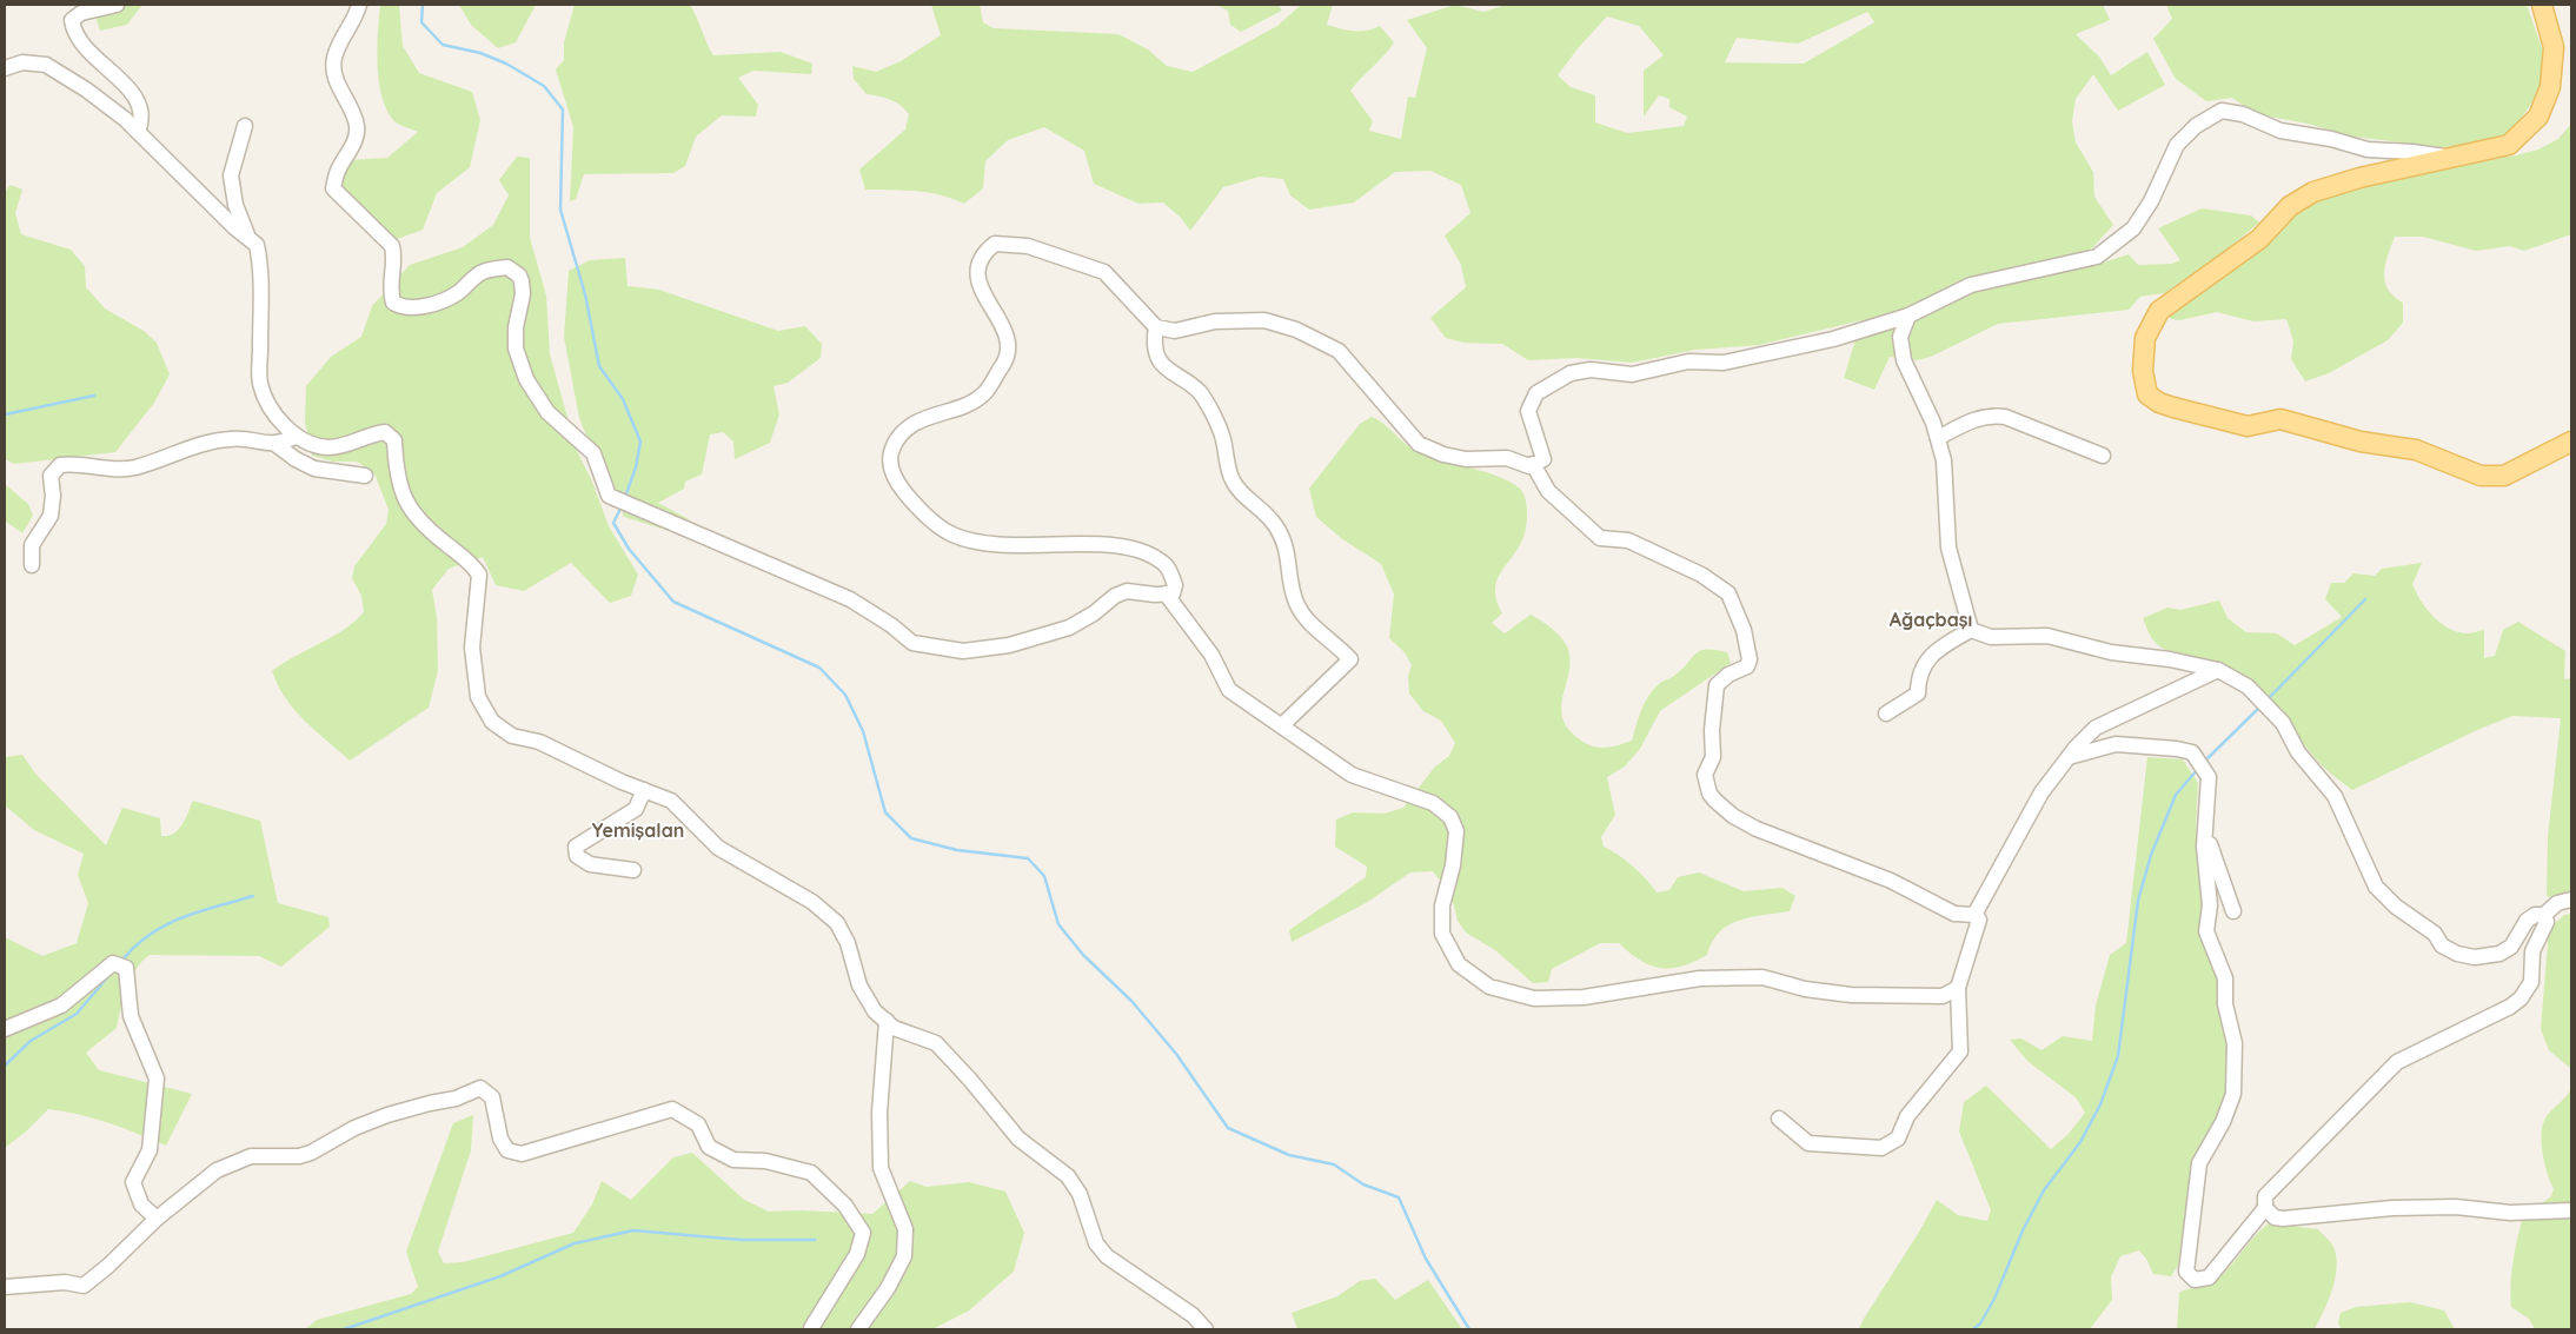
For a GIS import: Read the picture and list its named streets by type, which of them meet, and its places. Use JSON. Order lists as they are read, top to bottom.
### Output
{
  "districts": ["Ağaçbaşı", "Yemişalan"]
}
